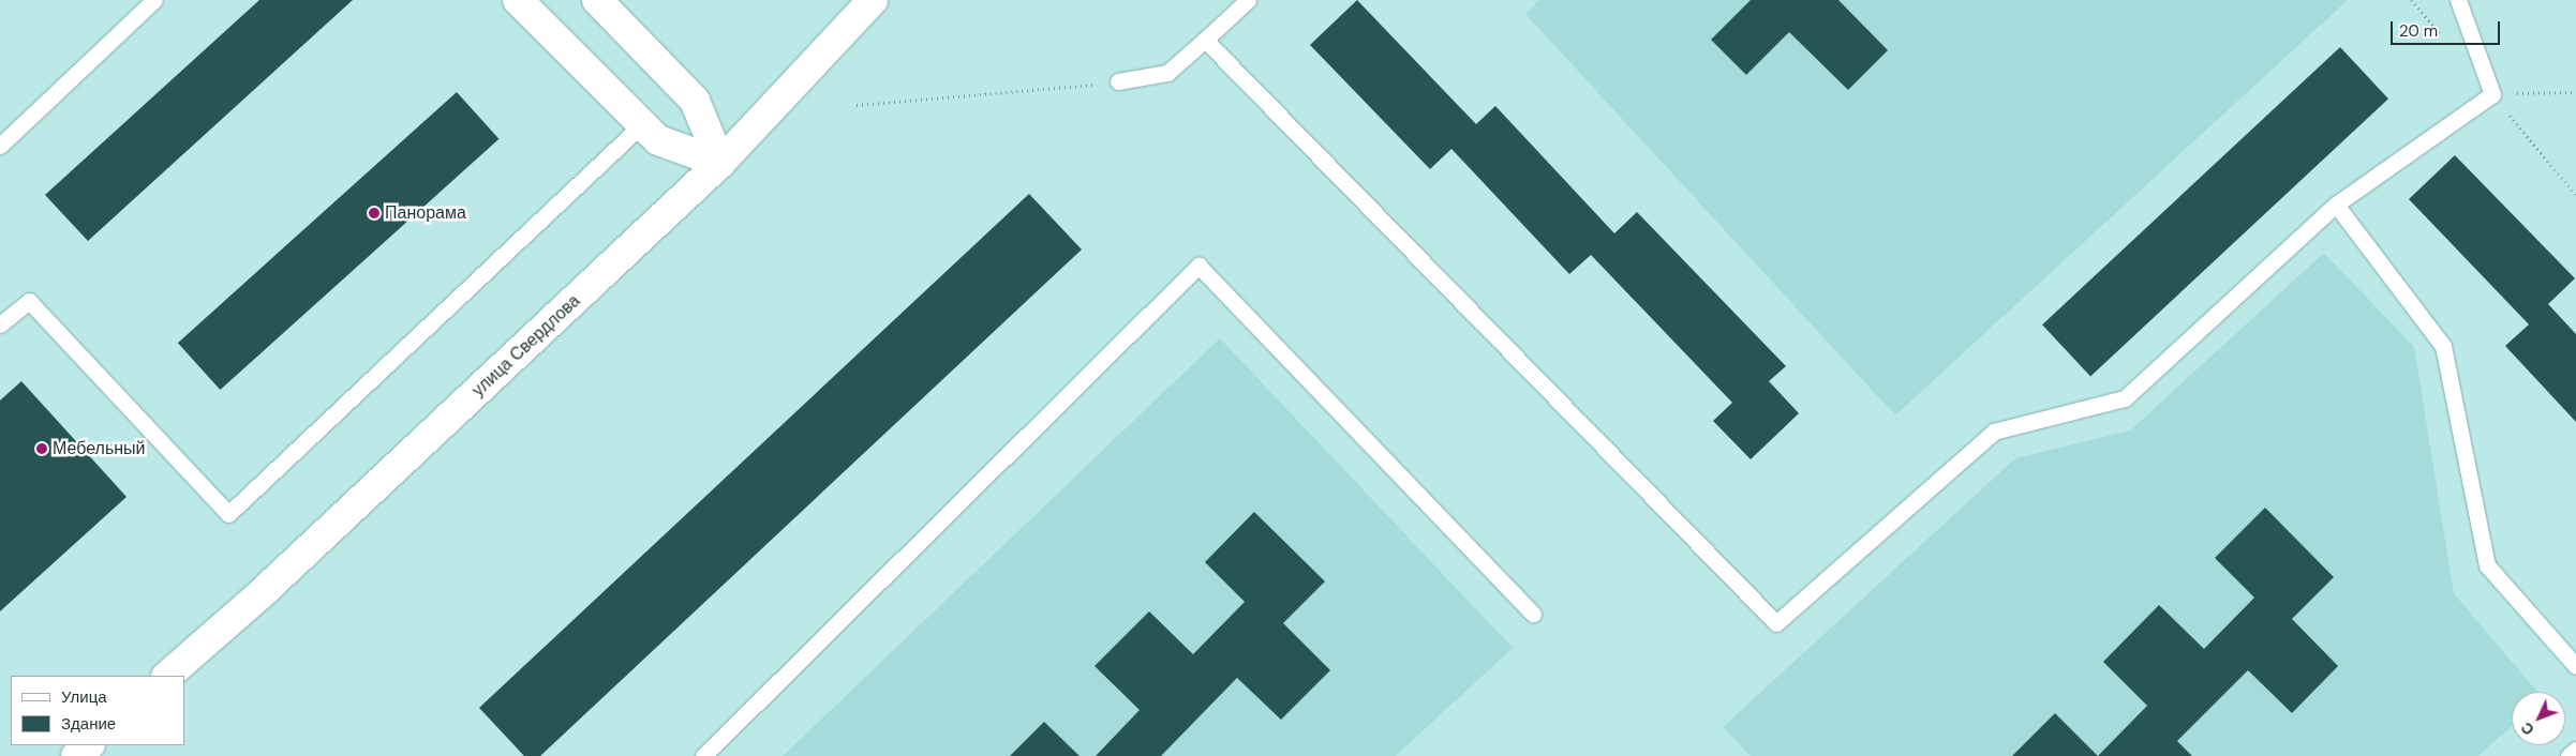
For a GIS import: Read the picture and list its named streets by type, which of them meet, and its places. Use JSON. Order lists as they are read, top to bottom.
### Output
{
  "streets": {
    "main road": ["улица Свердлова"]
  },
  "places": ["Панорама", "Мебельный"],
  "legend": ["Улица", "Здание"],
  "scale_bar": "20 m",
  "north": "bottom left"
}
